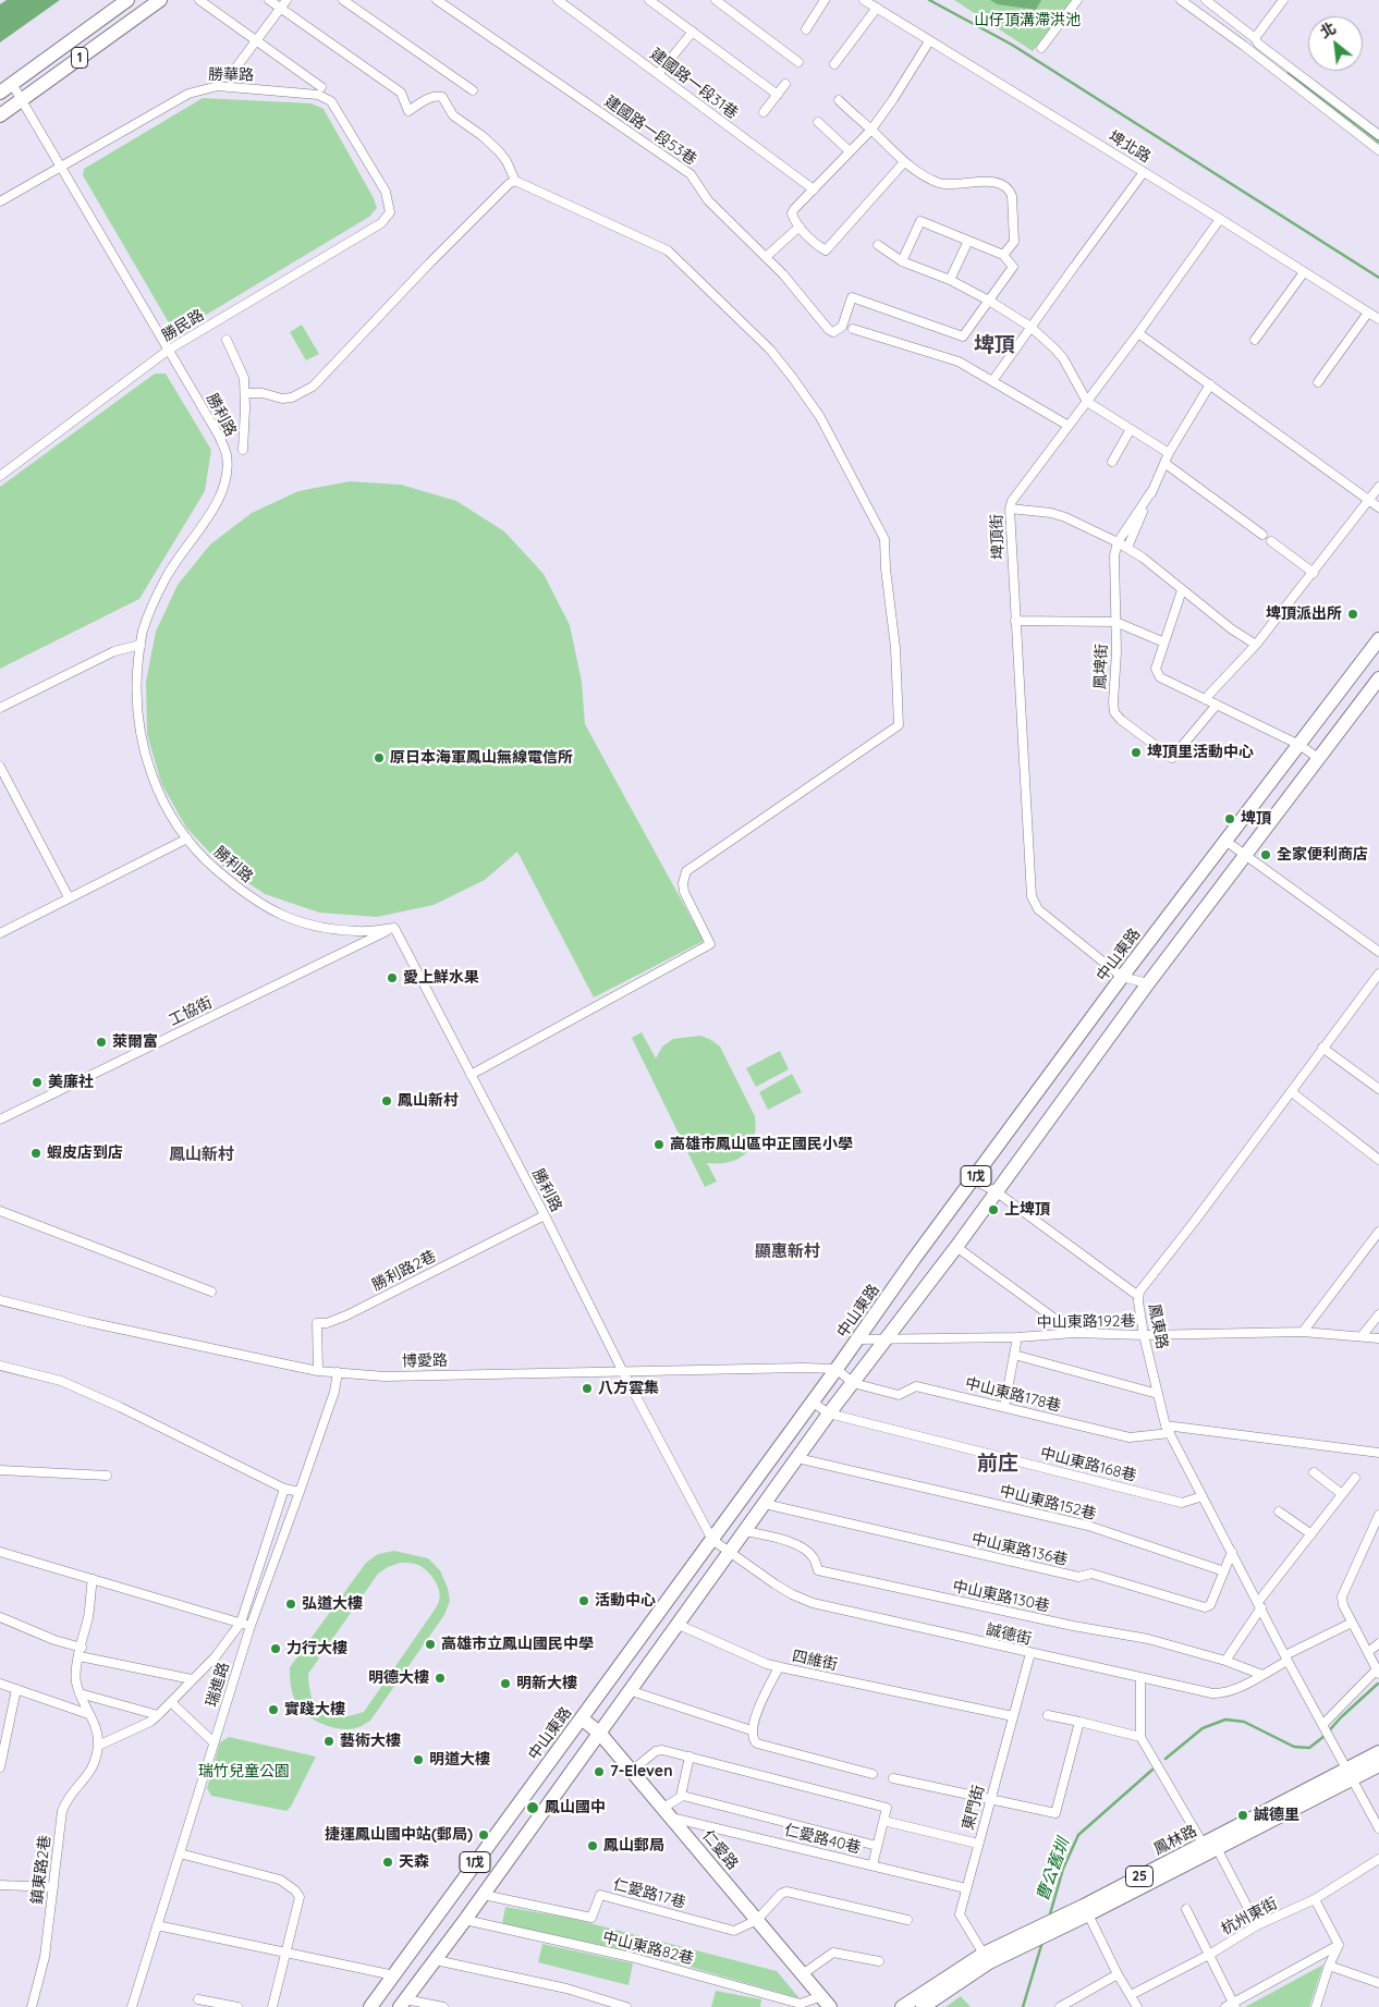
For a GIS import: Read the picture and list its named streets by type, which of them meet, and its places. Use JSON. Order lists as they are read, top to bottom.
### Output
{
  "streets": {
    "main road": [
      "1",
      "中山東路",
      "1戊",
      "鳳林路",
      "仁愛路",
      "25"
    ],
    "street": [
      "勝華路",
      "建國路一段31巷",
      "建國路一段53巷",
      "埤北路",
      "勝民路",
      "勝利路",
      "埤頂街",
      "鳳埤街",
      "工協街",
      "勝利路2巷",
      "中山東路192巷",
      "鳳東路",
      "博愛路",
      "中山東路178巷",
      "中山東路168巷",
      "中山東路152巷",
      "中山東路136巷",
      "中山東路130巷",
      "誠德街",
      "四維街",
      "瑞進路",
      "東門街",
      "仁愛路40巷",
      "鎮東路2巷",
      "仁愛路17巷",
      "杭州東街",
      "中山東路82巷"
    ]
  },
  "crossings": [
    ["1", "勝利路"],
    ["勝華路", "勝民路"],
    ["勝華路", "勝利路"],
    ["埤北路", "埤頂街"],
    ["勝民路", "勝利路"],
    ["勝利路", "中山東路"],
    ["勝利路", "工協街"],
    ["勝利路", "1戊"],
    ["勝利路", "勝利路2巷"],
    ["勝利路", "博愛路"],
    ["勝利路", "誠德街"],
    ["埤頂街", "中山東路"],
    ["埤頂街", "1戊"],
    ["中山東路", "中山東路192巷"],
    ["中山東路", "博愛路"],
    ["中山東路", "中山東路168巷"],
    ["中山東路", "仁愛路"],
    ["1戊", "中山東路192巷"],
    ["1戊", "中山東路178巷"],
    ["1戊", "中山東路168巷"],
    ["1戊", "中山東路152巷"],
    ["1戊", "中山東路136巷"],
    ["1戊", "中山東路130巷"],
    ["1戊", "誠德街"],
    ["1戊", "仁愛路"],
    ["1戊", "仁愛路17巷"],
    ["1戊", "中山東路82巷"],
    ["勝利路2巷", "博愛路"],
    ["中山東路192巷", "鳳東路"],
    ["鳳東路", "中山東路178巷"],
    ["鳳東路", "中山東路168巷"],
    ["鳳東路", "中山東路136巷"],
    ["鳳東路", "誠德街"],
    ["鳳東路", "鳳林路"],
    ["博愛路", "瑞進路"],
    ["中山東路152巷", "中山東路136巷"],
    ["中山東路130巷", "誠德街"],
    ["誠德街", "東門街"],
    ["四維街", "東門街"],
    ["東門街", "仁愛路40巷"],
    ["東門街", "鳳林路"],
    ["仁愛路40巷", "仁愛路"],
    ["仁愛路", "仁愛路17巷"],
    ["仁愛路", "中山東路82巷"]
  ],
  "districts": [
    "埤頂",
    "鳳山新村",
    "顯惠新村",
    "前庄"
  ],
  "water": ["曹公舊圳"],
  "parks": ["山仔頂溝滯洪池", "瑞竹兒童公園"],
  "places": [
    "埤頂派出所",
    "埤頂里活動中心",
    "原日本海軍鳳山無線電信所",
    "埤頂",
    "全家便利商店",
    "愛上鮮水果",
    "萊爾富",
    "美廉社",
    "鳳山新村",
    "高雄市鳳山區中正國民小學",
    "蝦皮店到店",
    "上埤頂",
    "八方雲集",
    "活動中心",
    "弘道大樓",
    "高雄市立鳳山國民中學",
    "力行大樓",
    "明德大樓",
    "明新大樓",
    "實踐大樓",
    "藝術大樓",
    "明道大樓",
    "7-Eleven",
    "鳳山國中",
    "誠德里",
    "捷運鳳山國中站(郵局)",
    "鳳山郵局",
    "天森"
  ],
  "north": "top left"
}
